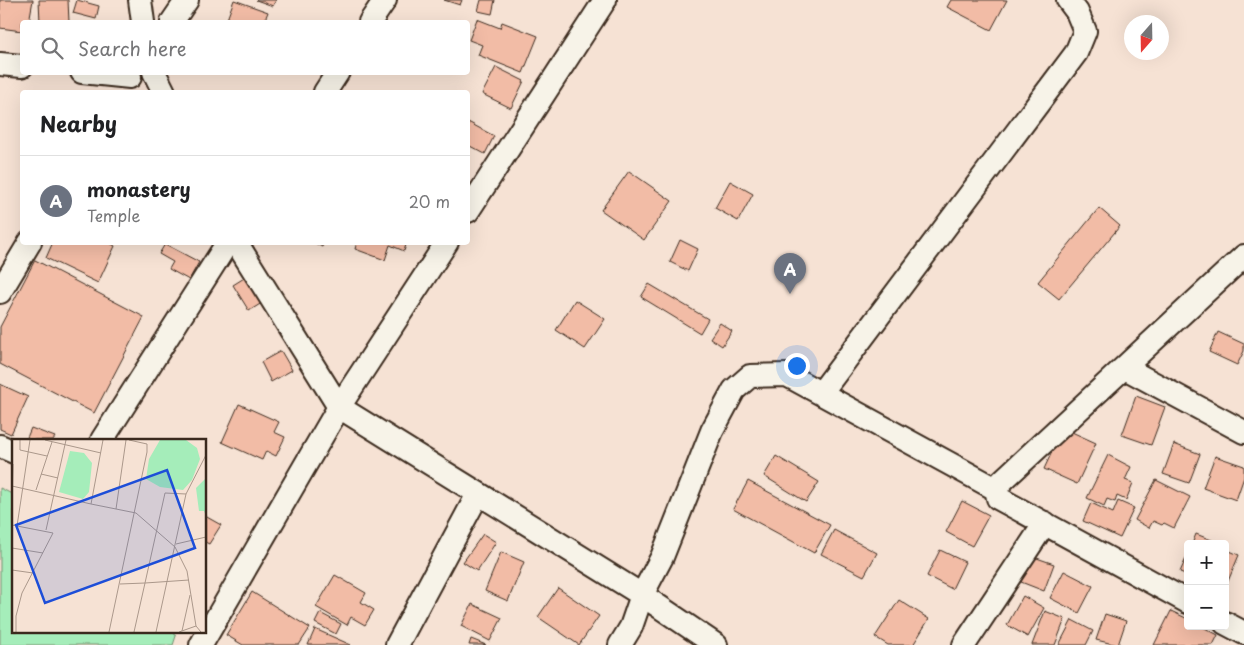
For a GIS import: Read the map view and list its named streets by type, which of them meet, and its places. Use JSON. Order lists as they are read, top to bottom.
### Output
{
  "north": "bottom",
  "page": {
    "search": "Search here",
    "heading": "Nearby",
    "list": [
      {
        "mark": "A",
        "name": "monastery",
        "note": "Temple",
        "value": "20 m"
      }
    ],
    "pins": "A",
    "map_buttons": ["+", "−"]
  }
}
